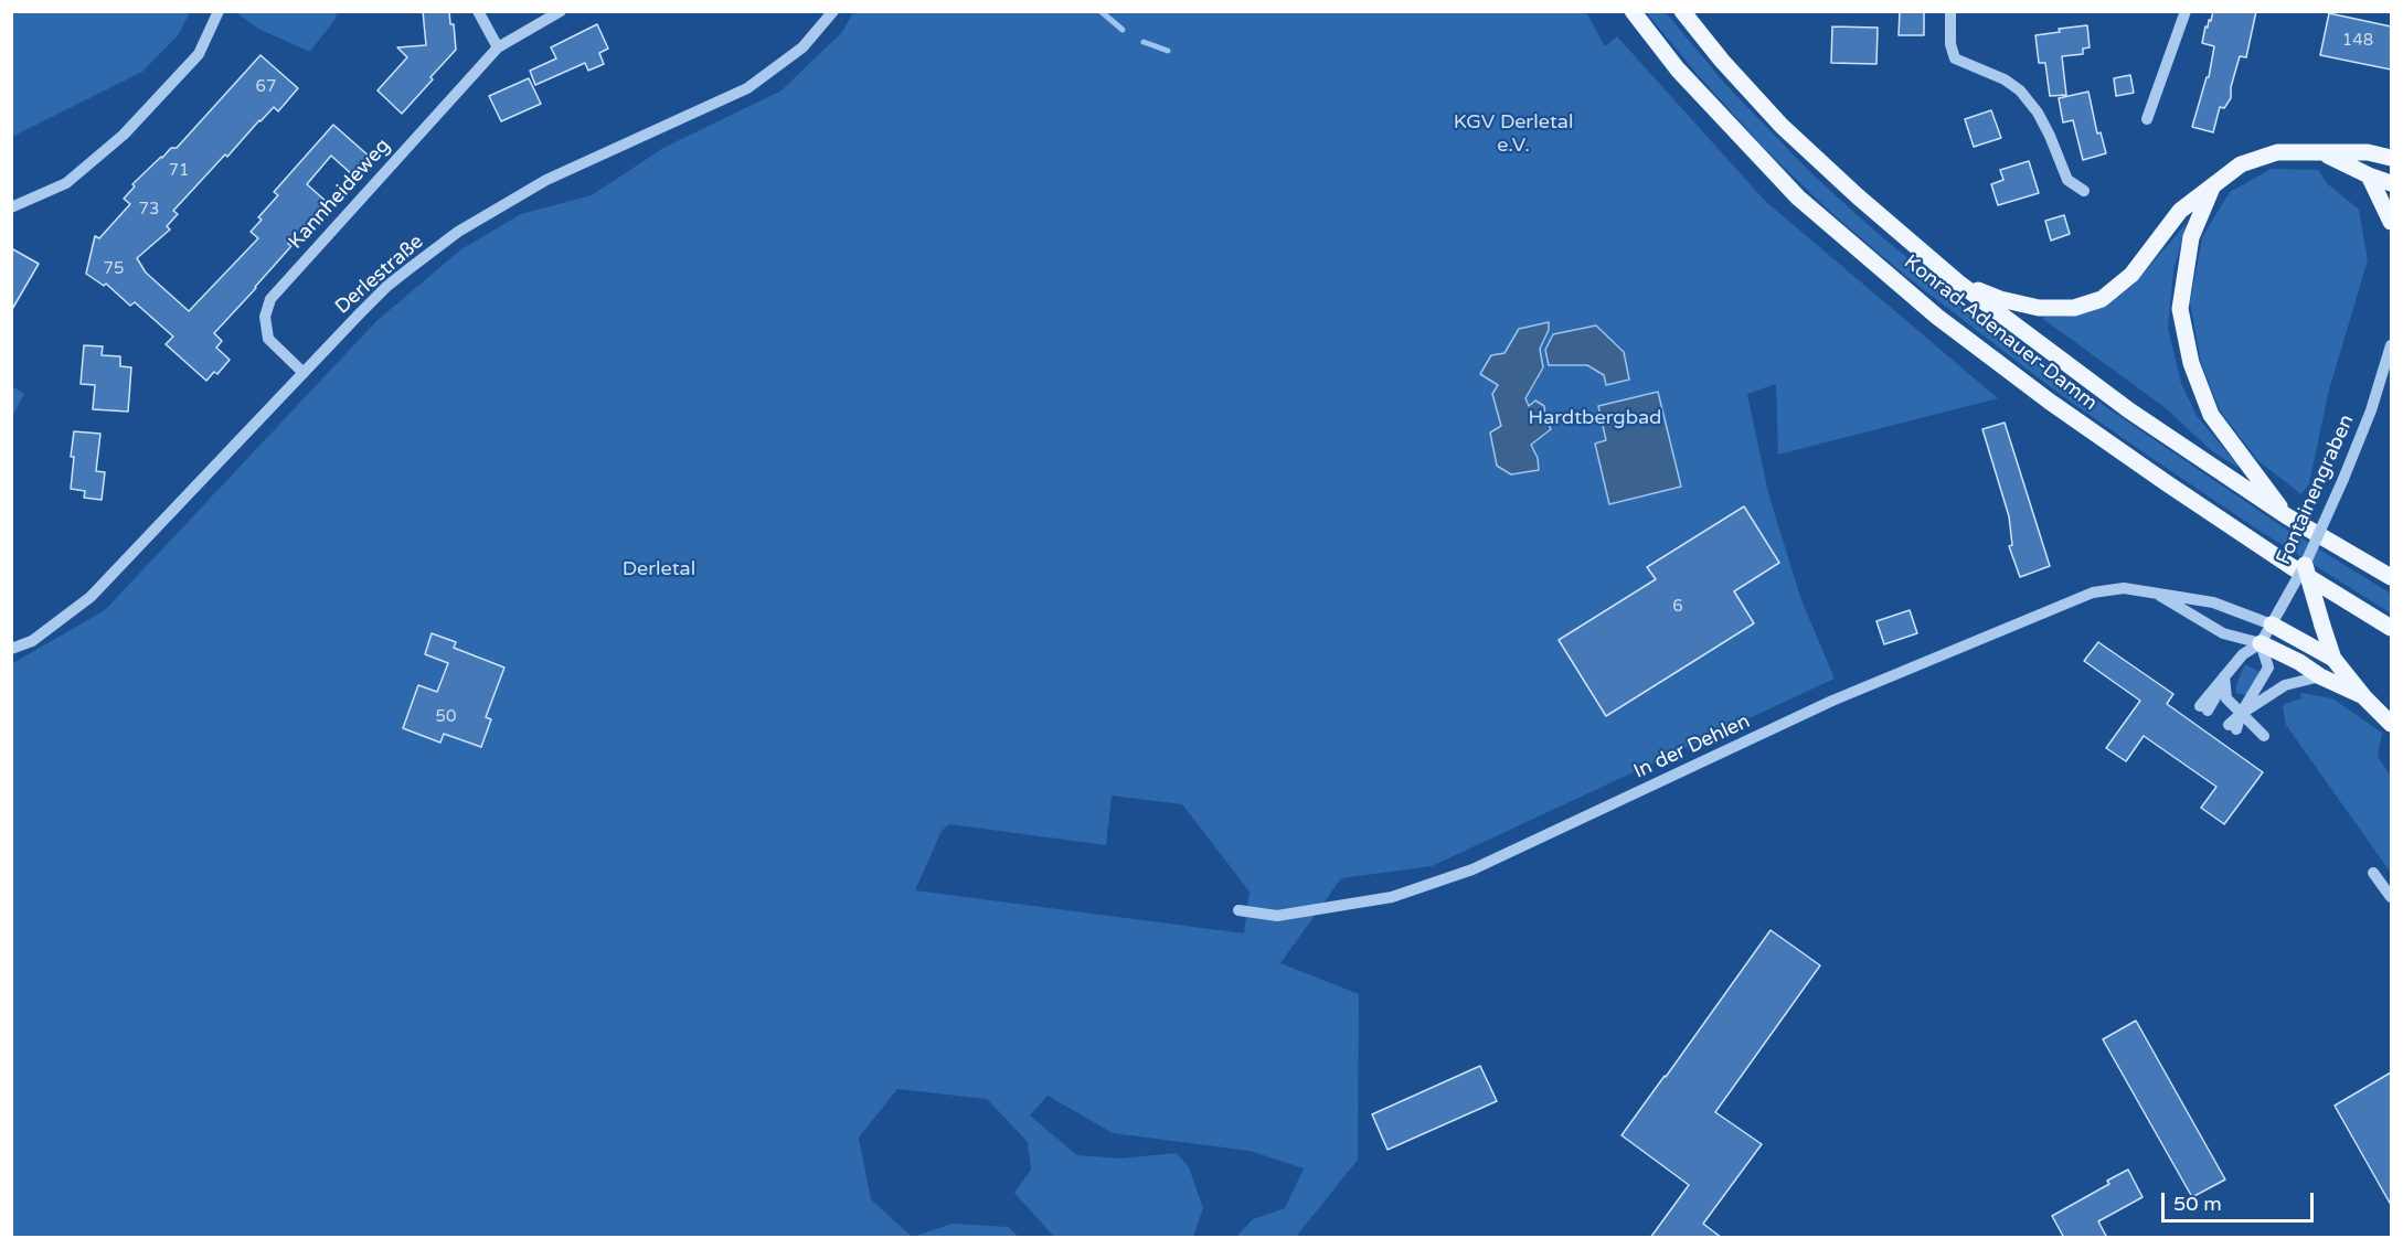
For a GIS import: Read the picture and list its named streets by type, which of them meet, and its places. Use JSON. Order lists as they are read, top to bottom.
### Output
{
  "streets": {
    "main road": ["Konrad-Adenauer-Damm"],
    "street": [
      "Kannheideweg",
      "Derlestraße",
      "Fontainengraben",
      "In der Dehlen"
    ]
  },
  "crossings": [
    ["Kannheideweg", "Derlestraße"],
    ["Fontainengraben", "In der Dehlen"]
  ],
  "parks": ["KGV Derletal e.V.", "Hardtbergbad", "Derletal"],
  "house_numbers": [
    "148",
    "67",
    "71",
    "73",
    "75",
    "6",
    "50"
  ],
  "scale_bar": "50 m"
}
